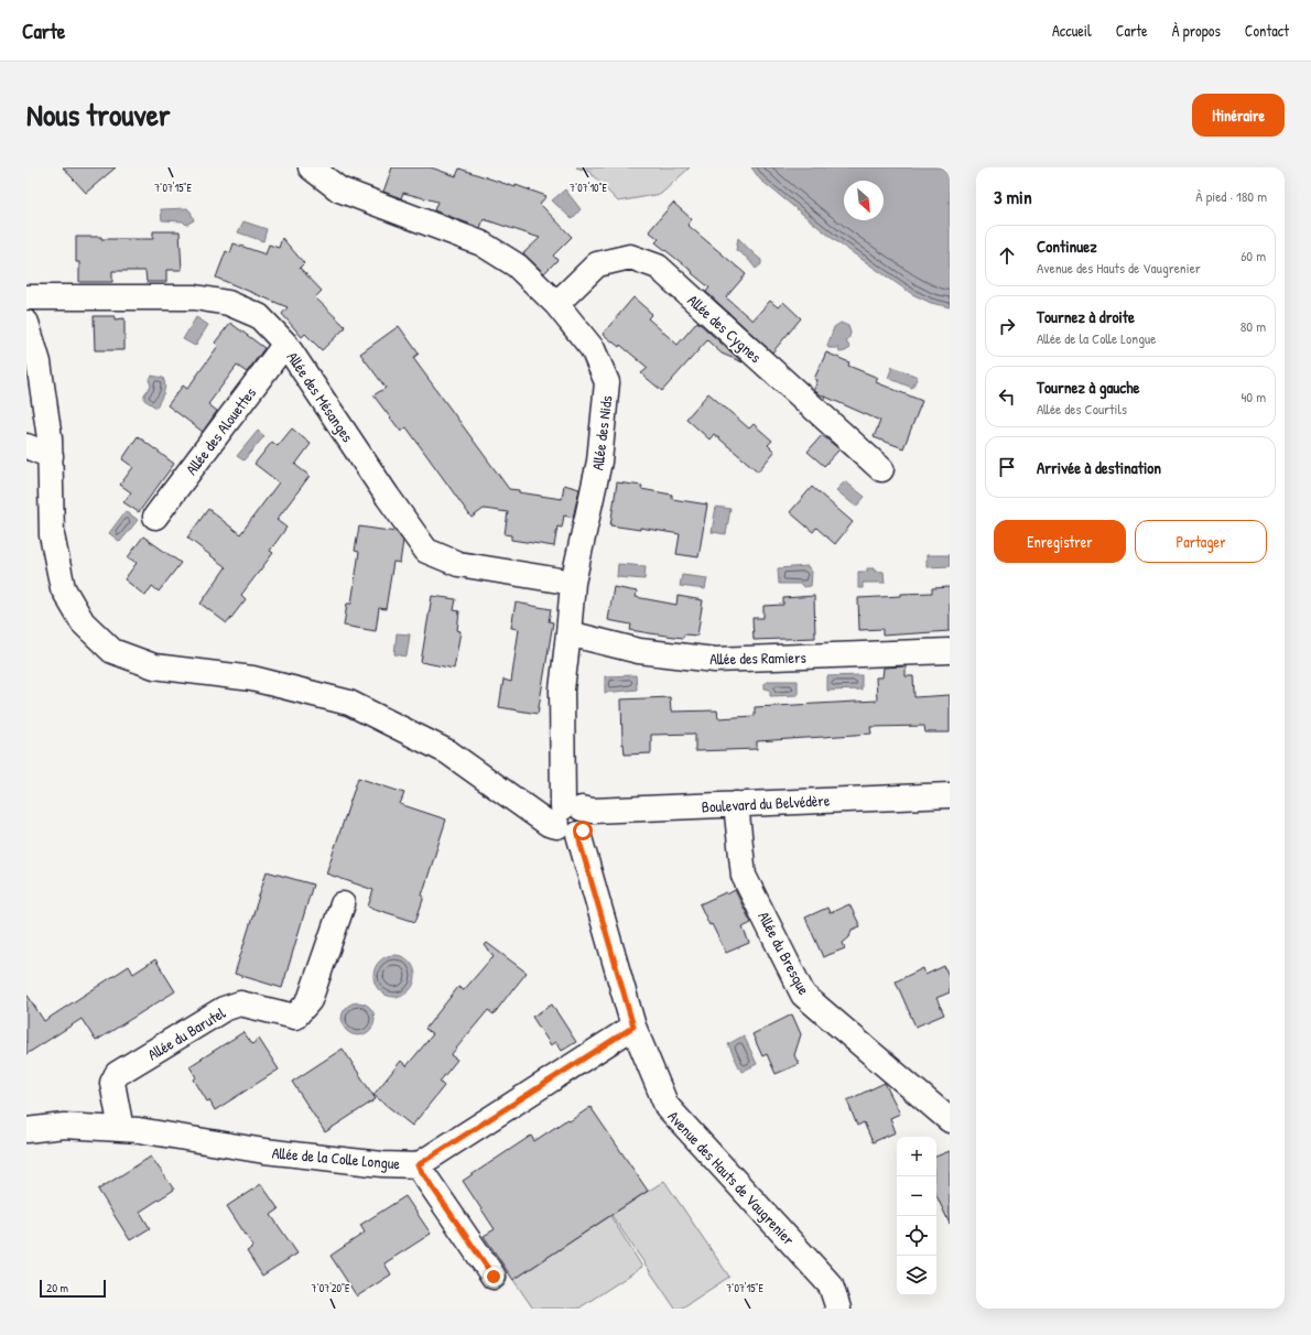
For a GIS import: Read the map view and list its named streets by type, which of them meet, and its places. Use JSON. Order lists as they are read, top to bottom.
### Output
{
  "streets": {
    "street": [
      "Allée des Cygnes",
      "Allée des Mésanges",
      "Allée des Alouettes",
      "Allée des Nids",
      "Allée des Ramiers",
      "Boulevard du Belvédère",
      "Allée du Bresque",
      "Allée du Barutel",
      "Allée de la Colle Longue",
      "Avenue des Hauts de Vaugrenier"
    ]
  },
  "crossings": [
    ["Allée des Cygnes", "Allée des Nids"],
    ["Allée des Mésanges", "Allée des Alouettes"],
    ["Allée des Mésanges", "Allée des Nids"],
    ["Allée des Nids", "Allée des Ramiers"],
    ["Allée des Nids", "Boulevard du Belvédère"],
    ["Allée des Nids", "Avenue des Hauts de Vaugrenier"],
    ["Boulevard du Belvédère", "Allée du Bresque"],
    ["Boulevard du Belvédère", "Avenue des Hauts de Vaugrenier"],
    ["Allée du Barutel", "Allée de la Colle Longue"],
    ["Allée de la Colle Longue", "Avenue des Hauts de Vaugrenier"]
  ],
  "scale_bar": "20 m",
  "north": "bottom right",
  "page": {
    "header": "Carte",
    "nav": [
      "Accueil",
      "Carte",
      "À propos",
      "Contact"
    ],
    "title": "Nous trouver",
    "buttons": [
      "Itinéraire",
      ["Enregistrer", "Partager"]
    ],
    "heading": ["3 min", "À pied · 180 m"],
    "list": [
      ["Continuez", "Avenue des Hauts de Vaugrenier", "60 m"],
      ["Tournez à droite", "Allée de la Colle Longue", "80 m"],
      ["Tournez à gauche", "Allée des Courtils", "40 m"],
      "Arrivée à destination"
    ],
    "map_buttons": ["+", "−"],
    "scale": "20 m"
  },
  "coordinates": ["7°07'15\"E", "7°07'10\"E", "7°07'20\"E"]
}
